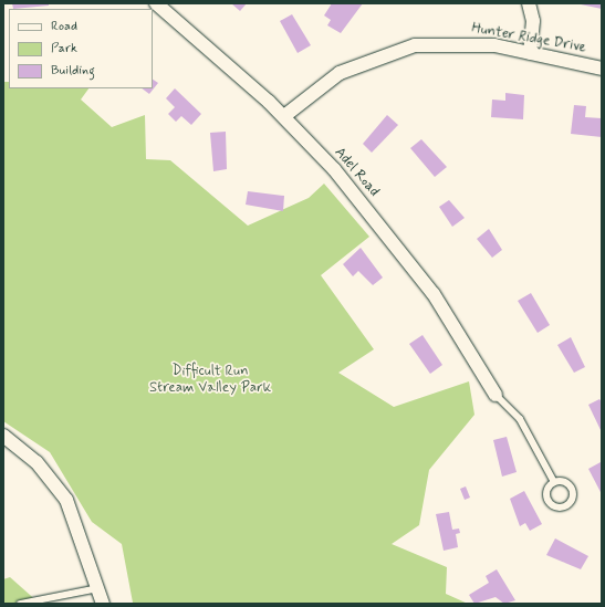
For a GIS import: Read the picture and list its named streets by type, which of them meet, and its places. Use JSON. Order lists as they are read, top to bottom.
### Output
{
  "streets": {
    "street": ["Hunter Ridge Drive", "Adel Road"]
  },
  "crossings": [
    ["Hunter Ridge Drive", "Adel Road"]
  ],
  "parks": ["Difficult Run Stream Valley Park"],
  "legend": ["Road", "Park", "Building"]
}
